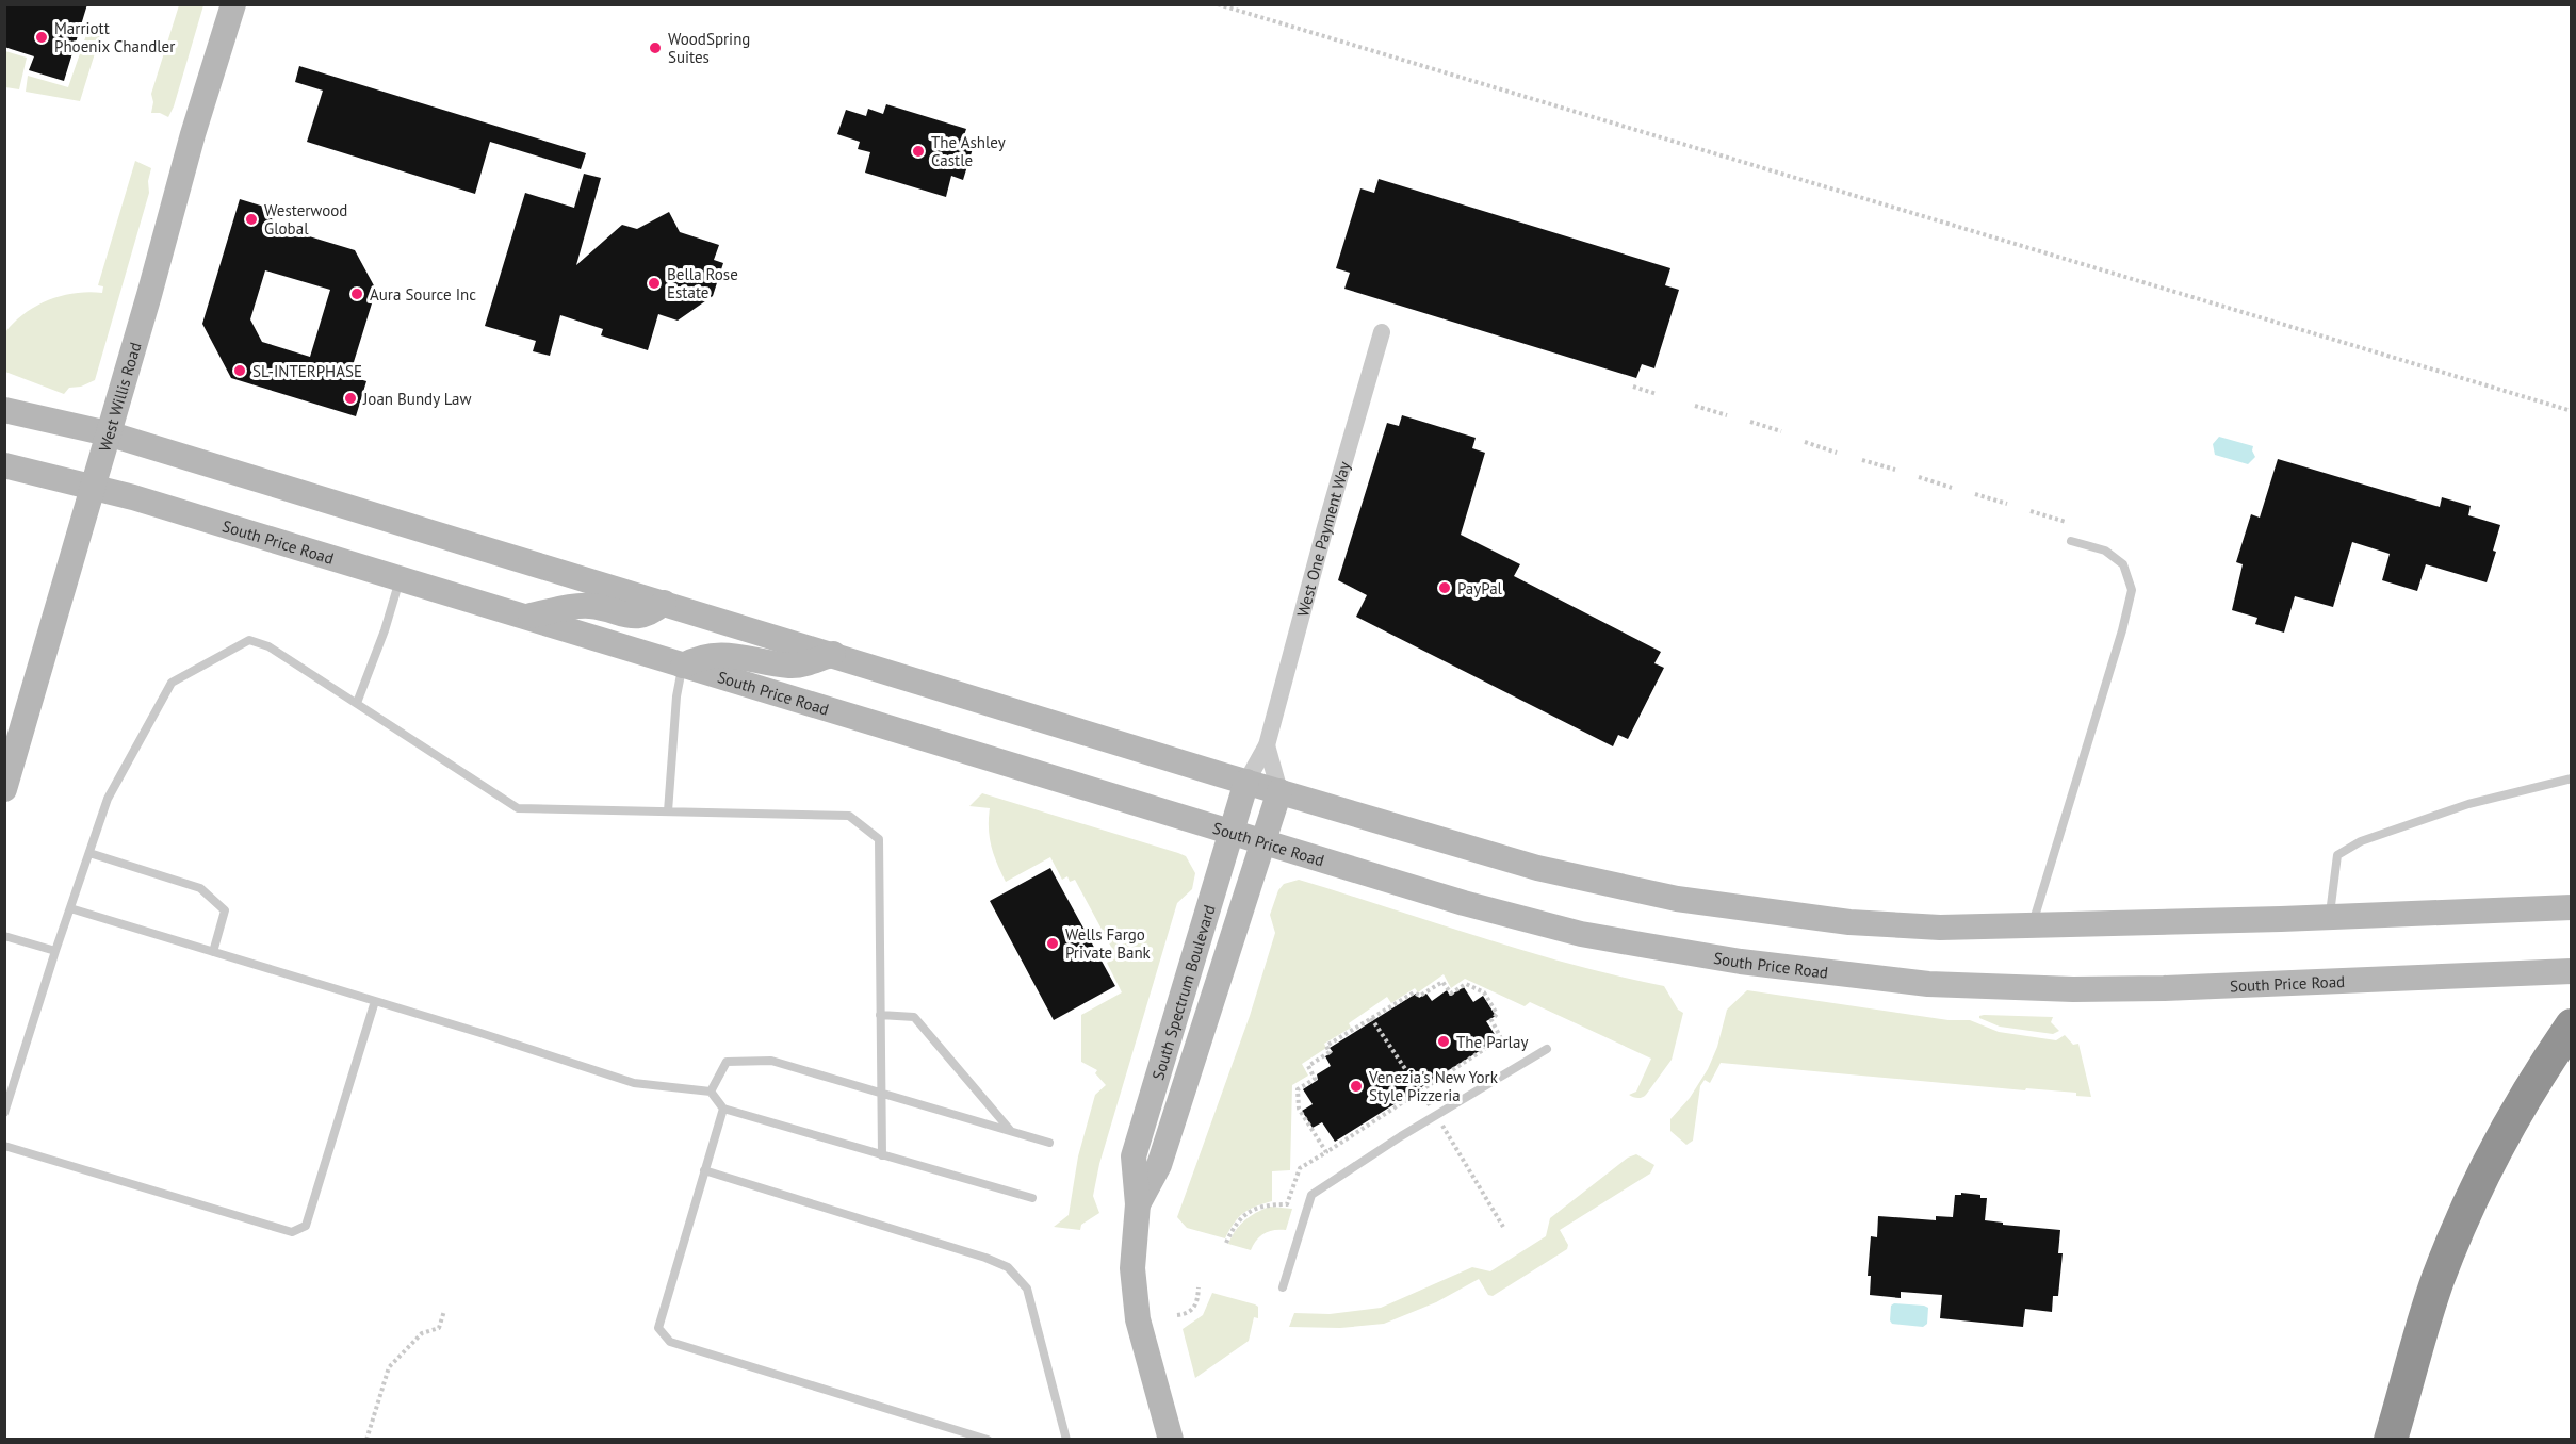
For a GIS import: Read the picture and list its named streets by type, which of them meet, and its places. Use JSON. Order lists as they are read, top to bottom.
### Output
{
  "streets": {
    "main road": ["West Willis Road", "South Price Road", "South Spectrum Boulevard"],
    "street": ["West One Payment Way"]
  },
  "crossings": [
    ["West Willis Road", "South Price Road"],
    ["West One Payment Way", "South Spectrum Boulevard"],
    ["South Price Road", "South Spectrum Boulevard"]
  ],
  "places": [
    "Marriott Phoenix Chandler",
    "WoodSpring Suites",
    "The Ashley Castle",
    "Westerwood Global",
    "Bella Rose Estate",
    "Aura Source Inc",
    "SL-INTERPHASE",
    "Joan Bundy Law",
    "PayPal",
    "Wells Fargo Private Bank",
    "The Parlay",
    "Venezia's New York Style Pizzeria"
  ]
}
